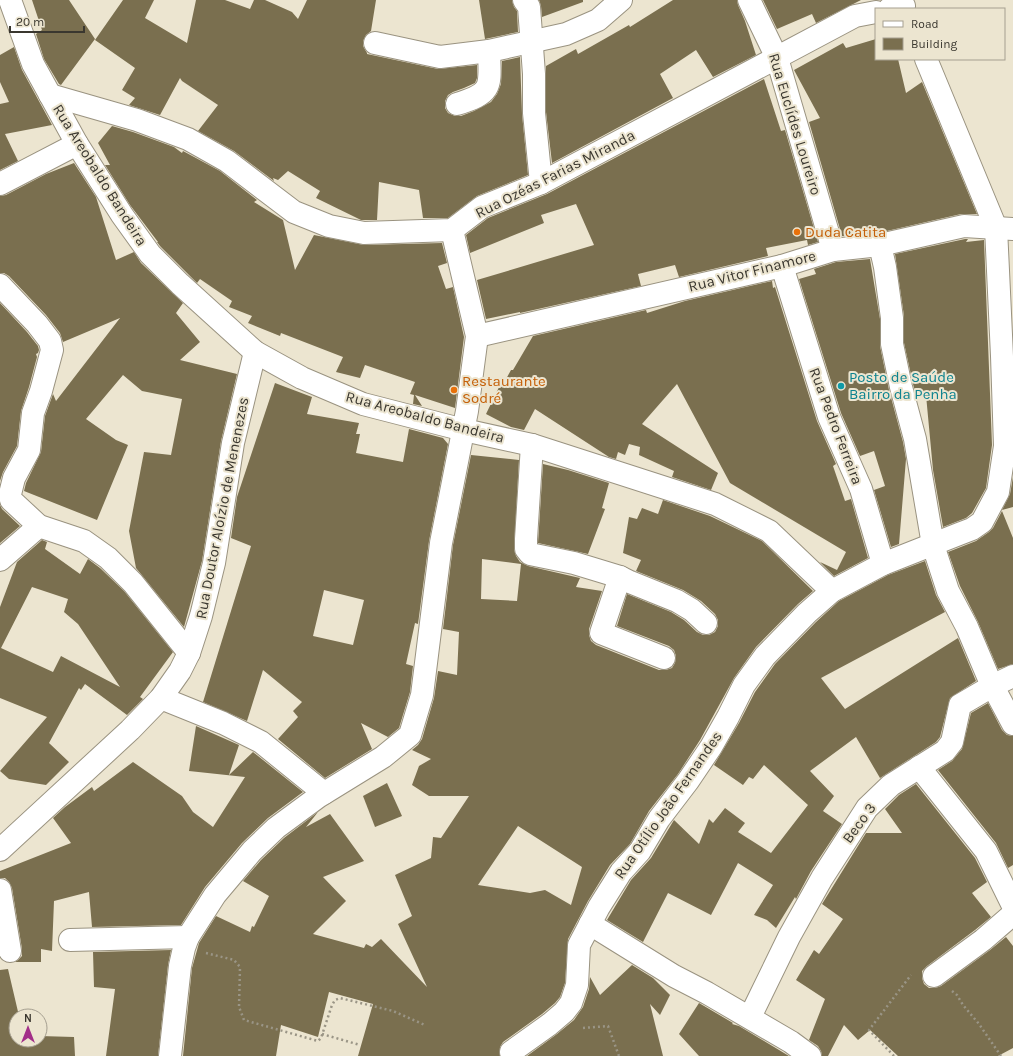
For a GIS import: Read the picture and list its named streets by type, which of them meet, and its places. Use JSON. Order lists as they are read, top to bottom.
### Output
{
  "streets": {
    "street": [
      "Rua Euclídes Loureiro",
      "Rua Ozéas Farias Miranda",
      "Rua Areobaldo Bandeira",
      "Rua Vitor Finamore",
      "Rua Pedro Ferreira",
      "Rua Doutor Aloízio de Menenezes",
      "Rua Otílio João Fernandes",
      "Beco 3"
    ]
  },
  "crossings": [
    ["Rua Euclídes Loureiro", "Rua Ozéas Farias Miranda"],
    ["Rua Euclídes Loureiro", "Rua Vitor Finamore"],
    ["Rua Areobaldo Bandeira", "Rua Doutor Aloízio de Menenezes"],
    ["Rua Areobaldo Bandeira", "Rua Otílio João Fernandes"],
    ["Rua Vitor Finamore", "Rua Pedro Ferreira"],
    ["Rua Vitor Finamore", "Rua Otílio João Fernandes"],
    ["Rua Pedro Ferreira", "Rua Otílio João Fernandes"]
  ],
  "places": ["Duda Catita", "Posto de Saúde Bairro da Penha", "Restaurante Sodré"],
  "legend": ["Road", "Building"],
  "scale_bar": "20 m",
  "north": "top"
}
